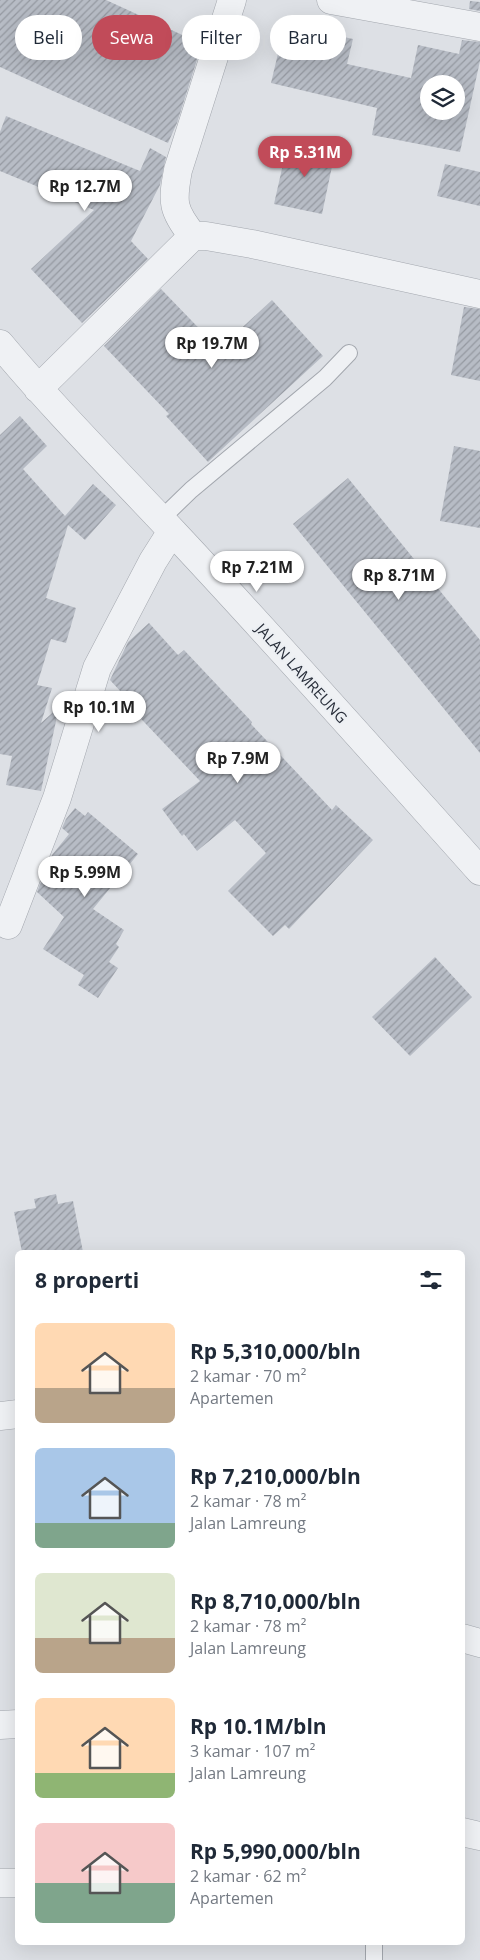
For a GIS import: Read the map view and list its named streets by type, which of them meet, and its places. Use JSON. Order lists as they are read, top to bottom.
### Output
{
  "streets": {
    "street": ["JALAN LAMREUNG"]
  },
  "page": {
    "chip": [
      "Beli",
      "Sewa",
      "Filter",
      "Baru"
    ],
    "price": [
      "Rp 5.31M",
      "Rp 12.7M",
      "Rp 19.7M",
      "Rp 7.21M",
      "Rp 8.71M",
      "Rp 10.1M",
      "Rp 7.9M",
      "Rp 5.99M"
    ],
    "heading": "8 properti",
    "list": [
      {
        "name": "Rp 5,310,000/bln",
        "note": "2 kamar · 70 m² · Apartemen"
      },
      {
        "name": "Rp 7,210,000/bln",
        "note": "2 kamar · 78 m² · Jalan Lamreung"
      },
      {
        "name": "Rp 8,710,000/bln",
        "note": "2 kamar · 78 m² · Jalan Lamreung"
      },
      {
        "name": "Rp 10.1M/bln",
        "note": "3 kamar · 107 m² · Jalan Lamreung"
      },
      {
        "name": "Rp 5,990,000/bln",
        "note": "2 kamar · 62 m² · Apartemen"
      }
    ]
  }
}
